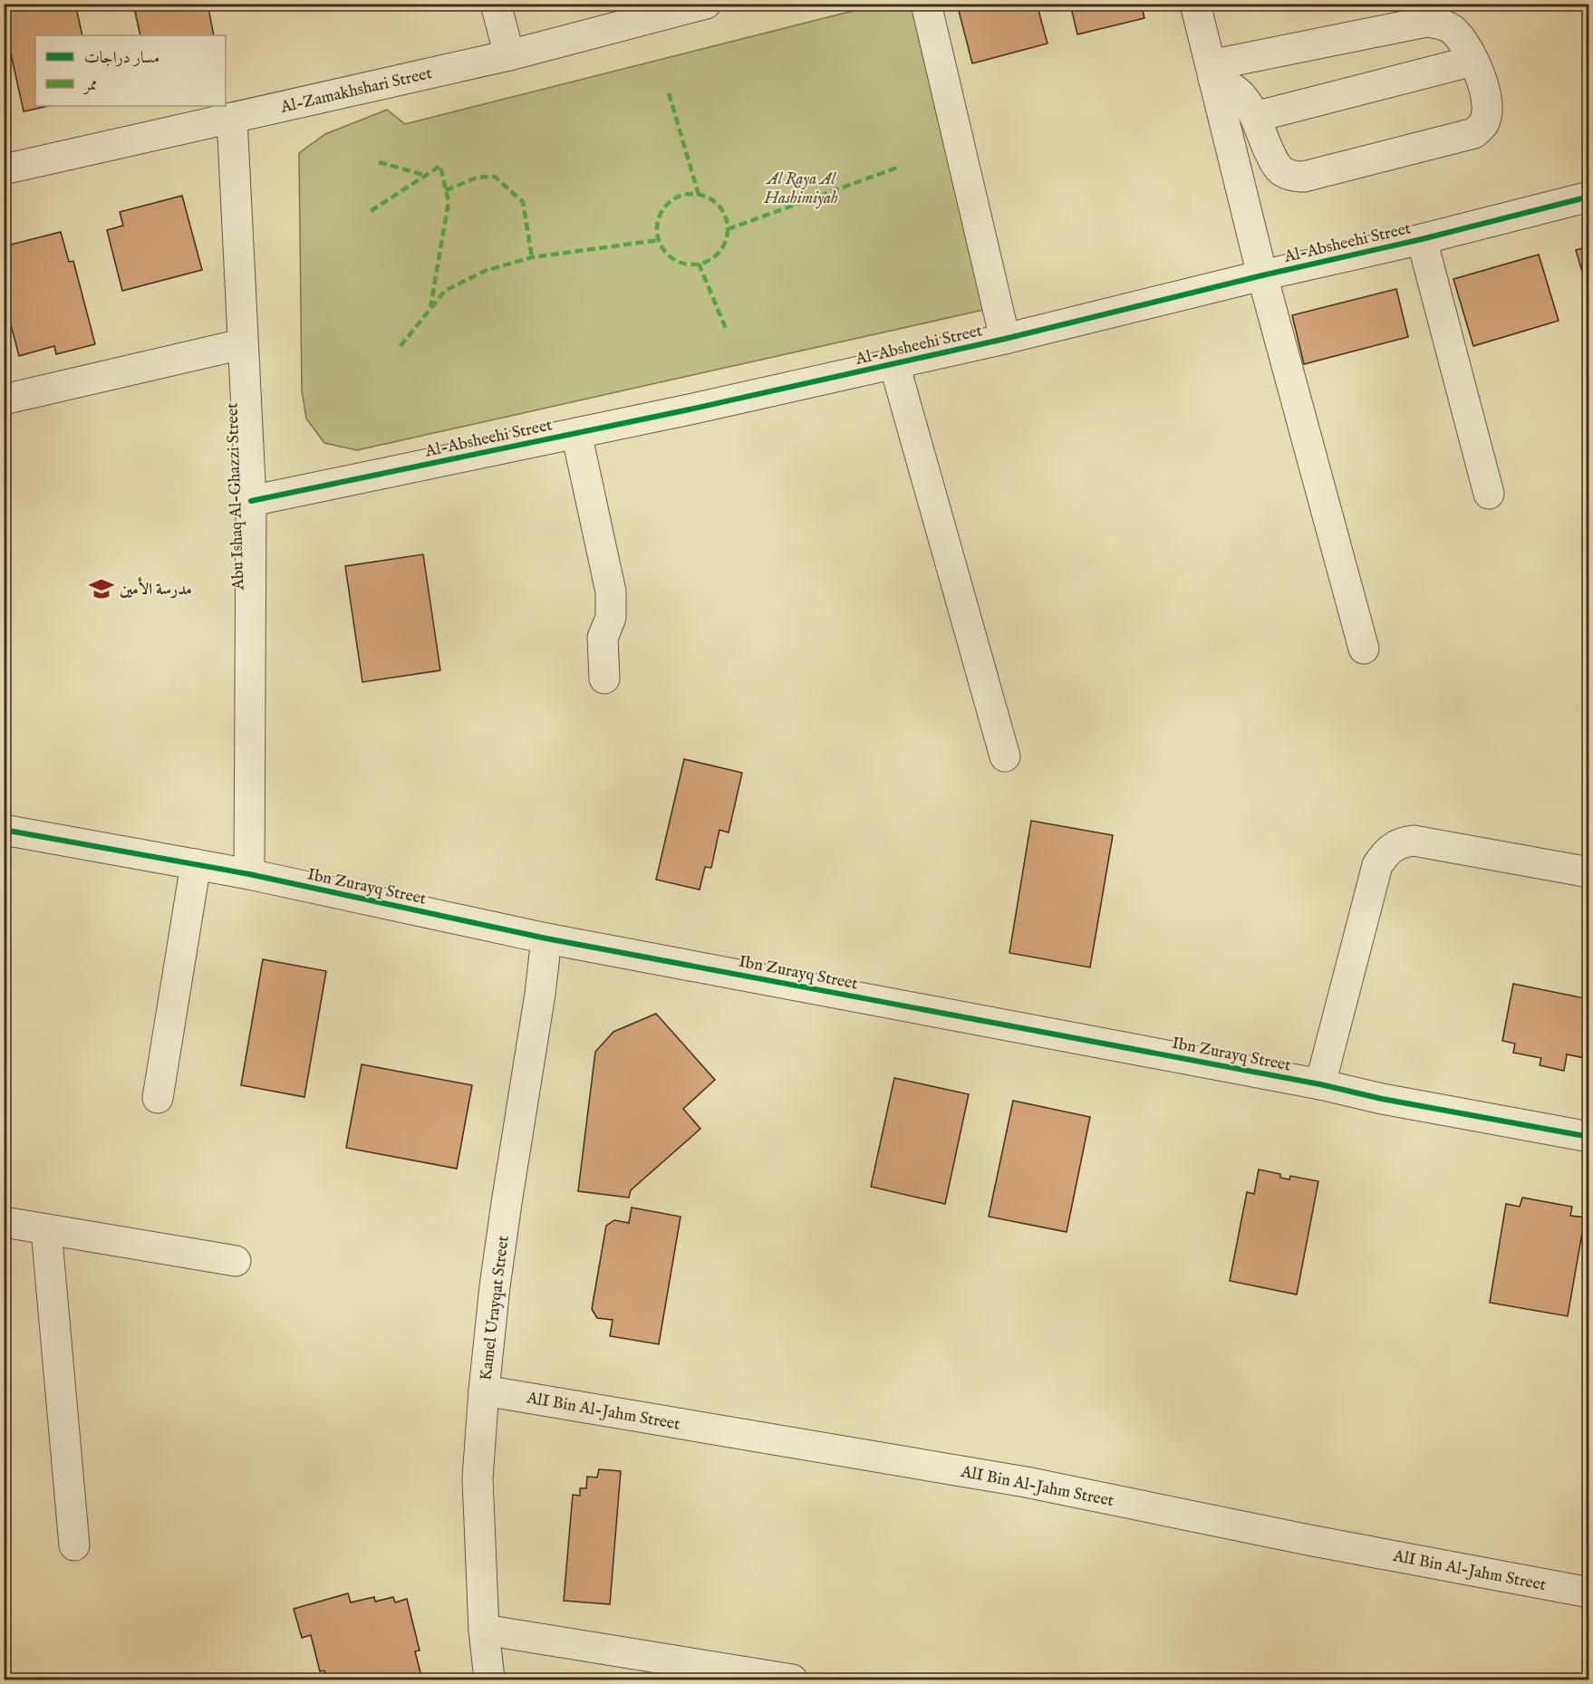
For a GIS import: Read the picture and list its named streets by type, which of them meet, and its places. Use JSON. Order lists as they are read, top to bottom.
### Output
{
  "streets": {
    "street": [
      "Al-Zamakhshari Street",
      "Al-Absheehi Street",
      "Abu Ishaq Al-Ghazzi Street",
      "Ibn Zurayq Street",
      "Kamel Urayqat Street",
      "AlI Bin Al-Jahm Street"
    ]
  },
  "crossings": [
    ["Al-Zamakhshari Street", "Abu Ishaq Al-Ghazzi Street"],
    ["Al-Absheehi Street", "Abu Ishaq Al-Ghazzi Street"],
    ["Abu Ishaq Al-Ghazzi Street", "Ibn Zurayq Street"],
    ["Ibn Zurayq Street", "Kamel Urayqat Street"],
    ["Kamel Urayqat Street", "AlI Bin Al-Jahm Street"]
  ],
  "parks": ["Al Raya Al Hashimiyah"],
  "places": {
    "school or university": ["مدرسة الأمين"]
  },
  "legend": ["مسار دراجات", "ممر"]
}
